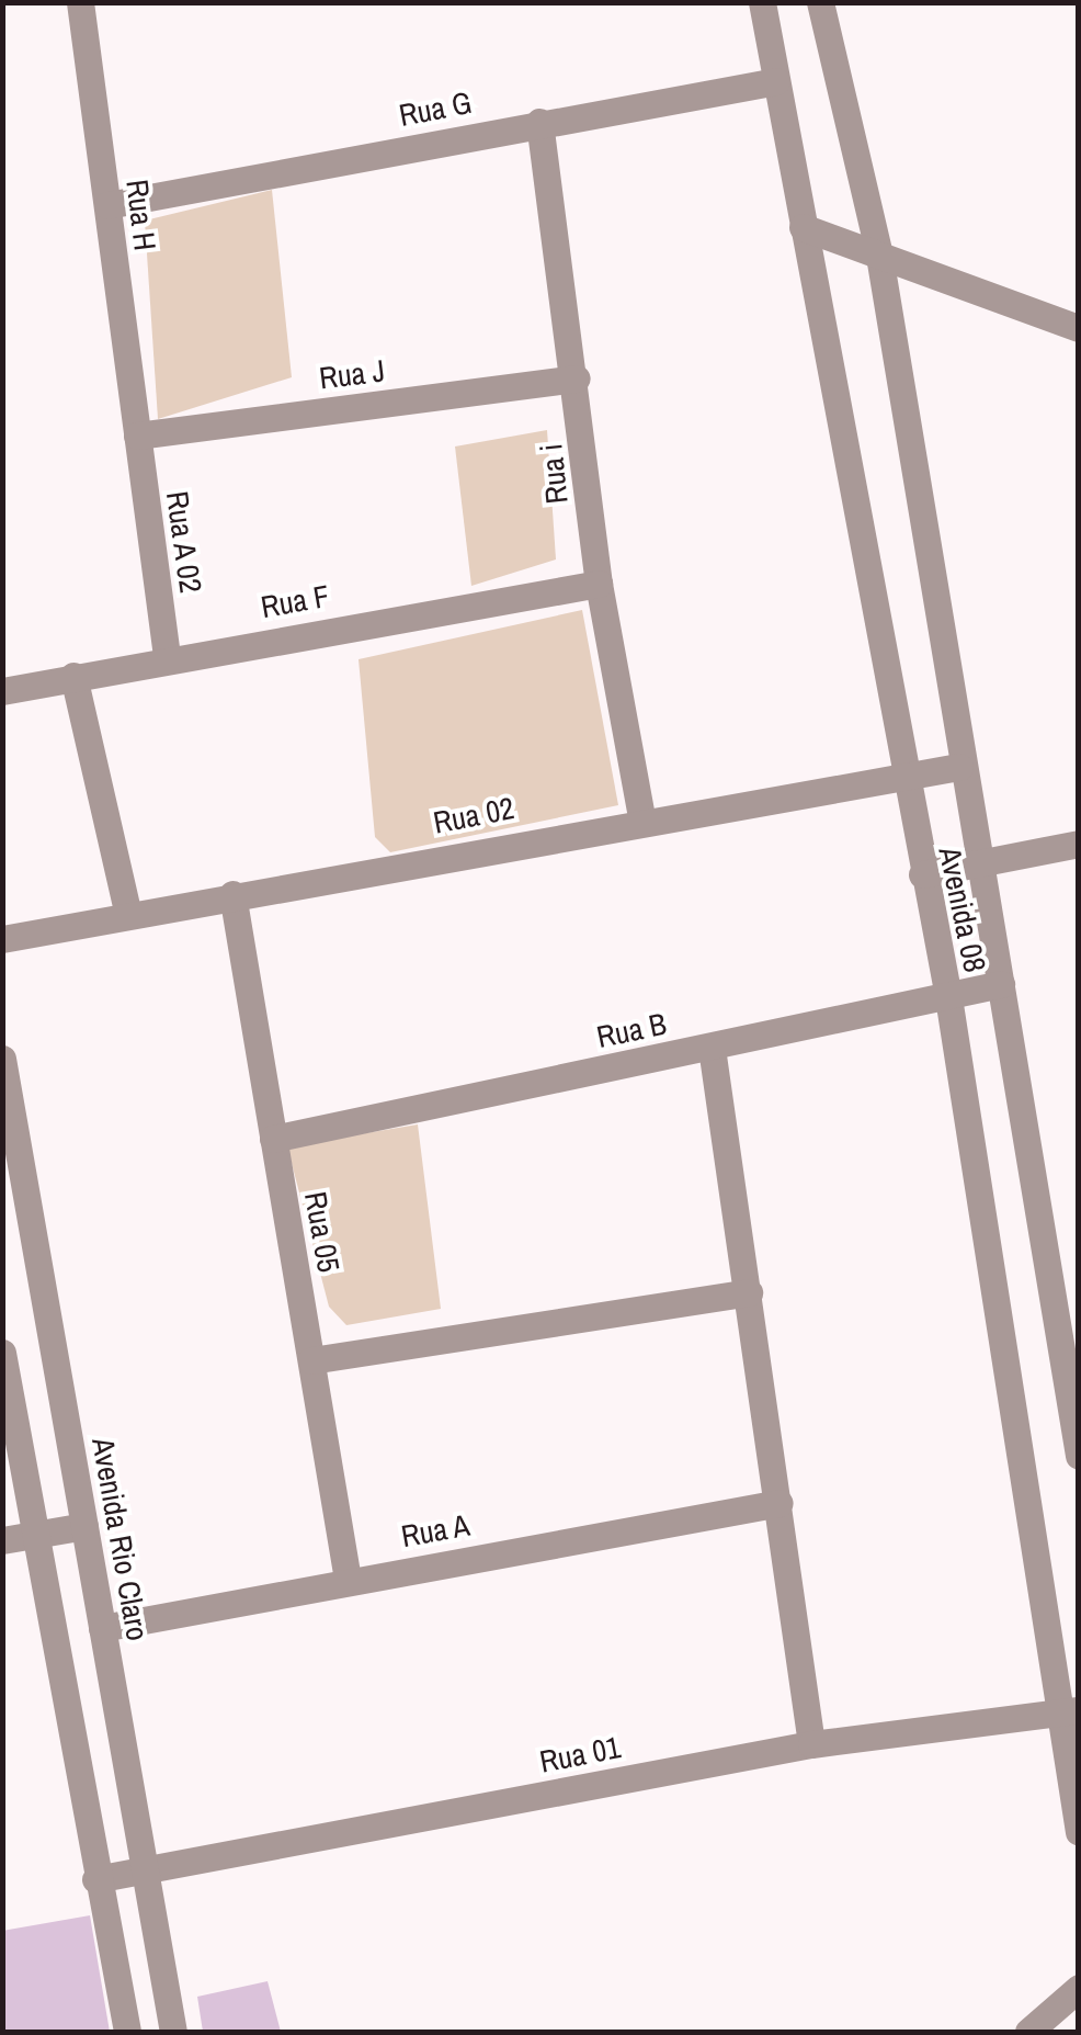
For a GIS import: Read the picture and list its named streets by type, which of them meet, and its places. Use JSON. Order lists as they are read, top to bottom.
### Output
{
  "streets": {
    "street": [
      "Rua G",
      "Rua H",
      "Rua J",
      "Rua i",
      "Rua A 02",
      "Rua F",
      "Rua 02",
      "Avenida 08",
      "Rua B",
      "Rua 05",
      "Rua A",
      "Avenida Rio Claro",
      "Rua 01"
    ]
  },
  "crossings": [
    ["Rua G", "Rua H"],
    ["Rua G", "Rua i"],
    ["Rua G", "Avenida 08"],
    ["Rua H", "Rua J"],
    ["Rua H", "Rua A 02"],
    ["Rua J", "Rua i"],
    ["Rua J", "Rua A 02"],
    ["Rua i", "Rua F"],
    ["Rua i", "Rua 02"],
    ["Rua A 02", "Rua F"],
    ["Rua 02", "Avenida 08"],
    ["Rua 02", "Rua 05"],
    ["Avenida 08", "Rua B"],
    ["Avenida 08", "Rua 01"],
    ["Rua B", "Rua 05"],
    ["Rua 05", "Rua A"],
    ["Rua A", "Avenida Rio Claro"],
    ["Avenida Rio Claro", "Rua 01"]
  ]
}
